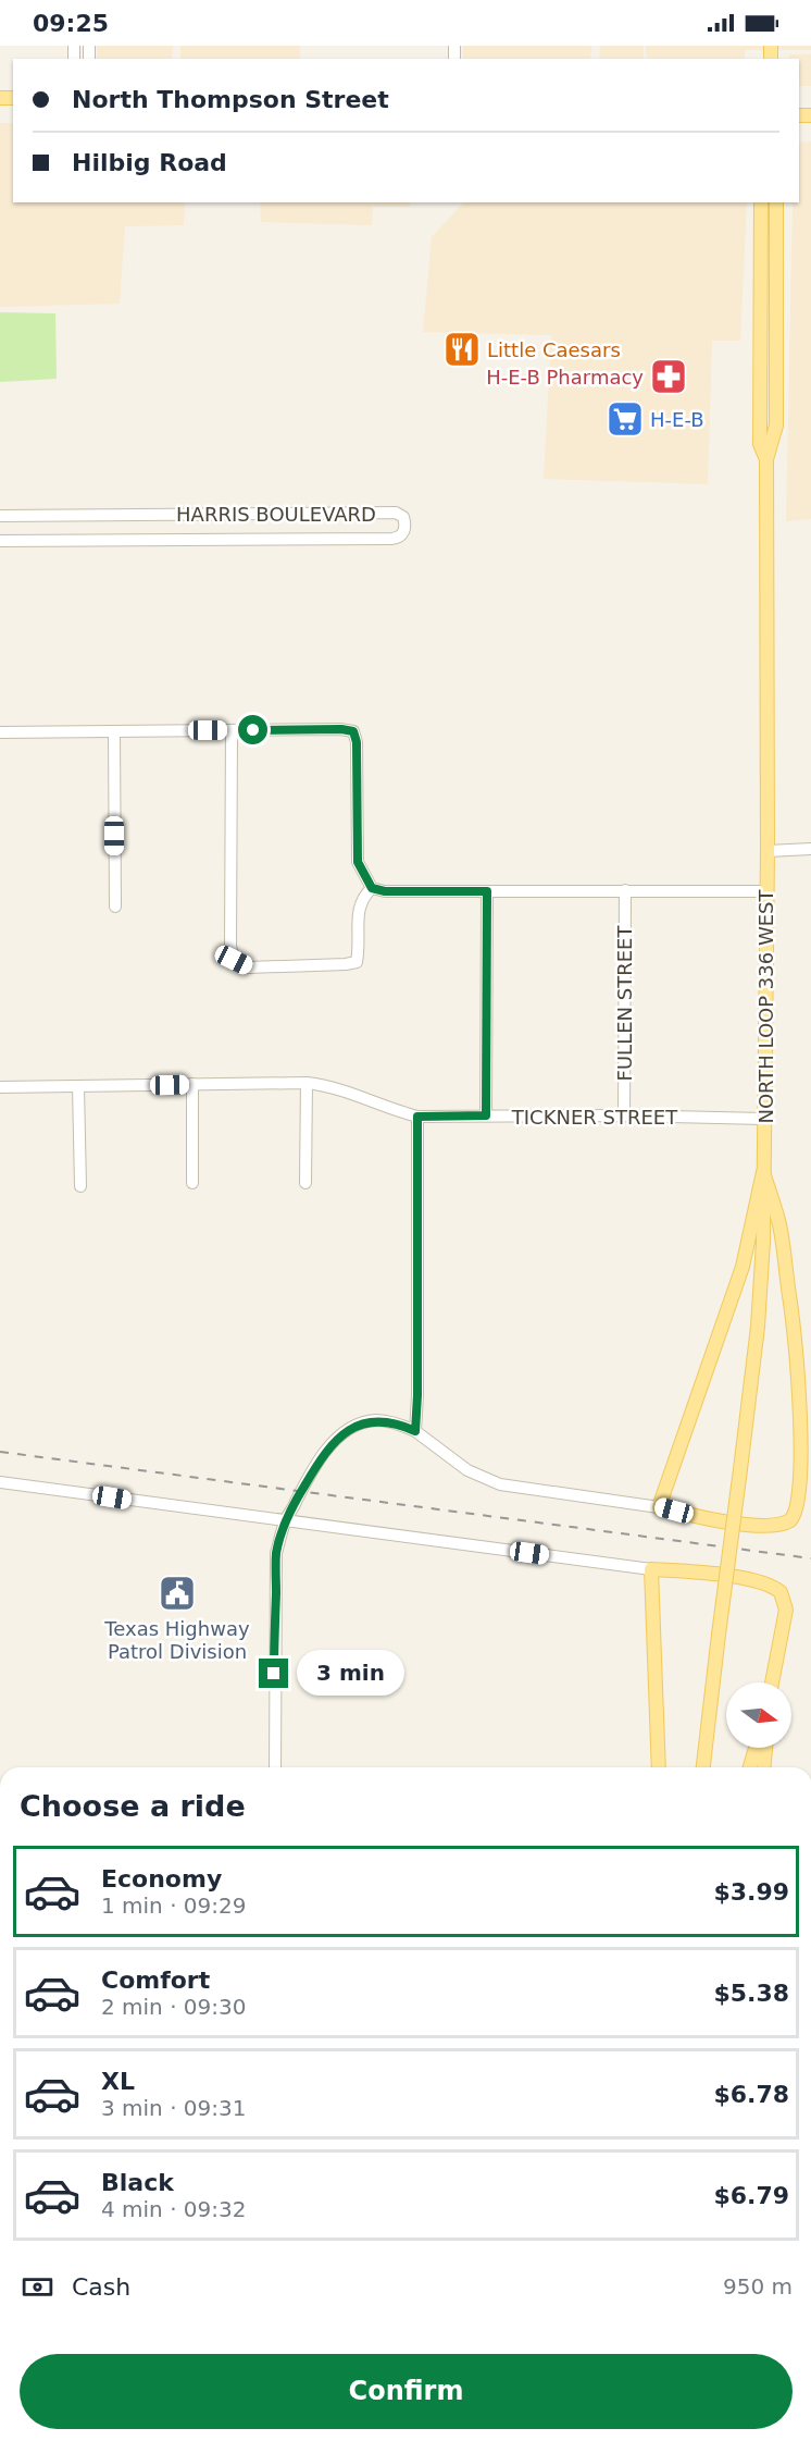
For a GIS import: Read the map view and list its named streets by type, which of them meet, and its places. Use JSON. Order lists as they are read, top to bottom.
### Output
{
  "streets": {
    "main road": ["NORTH LOOP 336 WEST"],
    "street": ["HARRIS BOULEVARD", "FULLEN STREET", "TICKNER STREET"]
  },
  "crossings": [
    ["FULLEN STREET", "TICKNER STREET"],
    ["NORTH LOOP 336 WEST", "TICKNER STREET"]
  ],
  "places": {
    "restaurant": ["Little Caesars"],
    "pharmacy": ["H-E-B Pharmacy"],
    "supermarket": ["H-E-B"],
    "public building": ["Texas Highway Patrol Division"]
  },
  "north": "right",
  "page": {
    "status": "09:25",
    "banner": ["North Thompson Street", "Hilbig Road"],
    "bubble": "3 min",
    "heading": "Choose a ride",
    "list": [
      {
        "name": "Economy",
        "note": "1 min · 09:29",
        "value": "$3.99"
      },
      {
        "name": "Comfort",
        "note": "2 min · 09:30",
        "value": "$5.38"
      },
      {
        "name": "XL",
        "note": "3 min · 09:31",
        "value": "$6.78"
      },
      {
        "name": "Black",
        "note": "4 min · 09:32",
        "value": "$6.79"
      }
    ],
    "pay": ["Cash", "950 m"],
    "buttons": "Confirm"
  }
}
